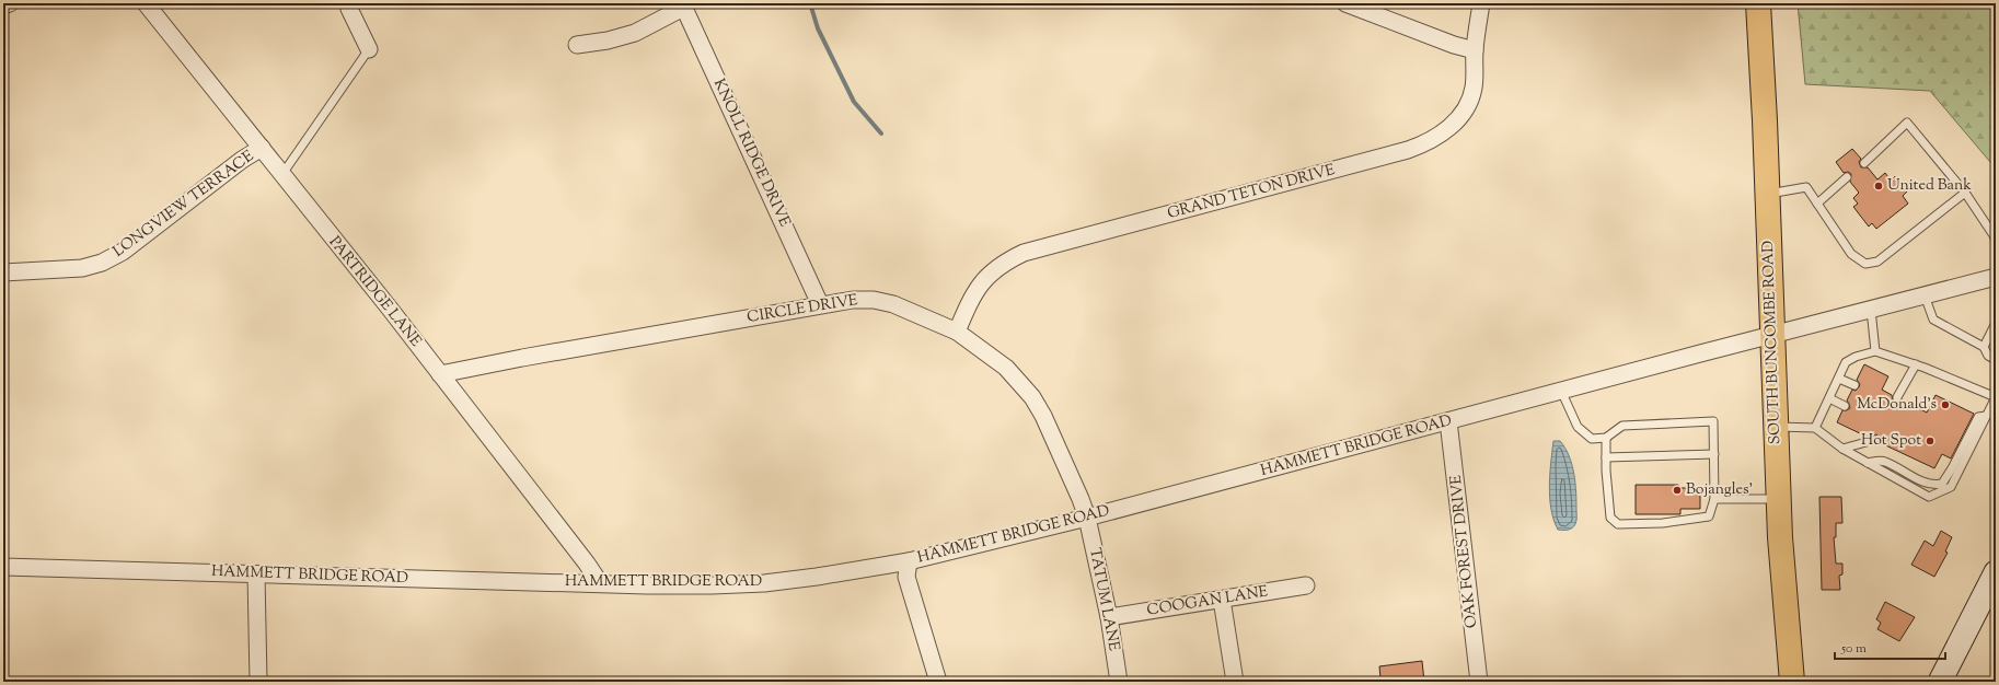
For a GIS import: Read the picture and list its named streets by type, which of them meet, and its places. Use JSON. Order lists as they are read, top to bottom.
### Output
{
  "streets": {
    "main road": ["SOUTH BUNCOMBE ROAD"],
    "street": [
      "KNOLL RIDGE DRIVE",
      "GRAND TETON DRIVE",
      "LONGVIEW TERRACE",
      "PARTRIDGE LANE",
      "CIRCLE DRIVE",
      "HAMMETT BRIDGE ROAD",
      "OAK FOREST DRIVE",
      "TATUM LANE",
      "COOGAN LANE"
    ]
  },
  "crossings": [
    ["KNOLL RIDGE DRIVE", "CIRCLE DRIVE"],
    ["GRAND TETON DRIVE", "CIRCLE DRIVE"],
    ["LONGVIEW TERRACE", "PARTRIDGE LANE"],
    ["PARTRIDGE LANE", "CIRCLE DRIVE"],
    ["PARTRIDGE LANE", "HAMMETT BRIDGE ROAD"],
    ["CIRCLE DRIVE", "HAMMETT BRIDGE ROAD"],
    ["CIRCLE DRIVE", "TATUM LANE"],
    ["SOUTH BUNCOMBE ROAD", "HAMMETT BRIDGE ROAD"],
    ["HAMMETT BRIDGE ROAD", "OAK FOREST DRIVE"],
    ["HAMMETT BRIDGE ROAD", "TATUM LANE"],
    ["TATUM LANE", "COOGAN LANE"]
  ],
  "places": [
    "United Bank",
    "McDonald's",
    "Hot Spot",
    "Bojangles'"
  ],
  "scale_bar": "50 m"
}
